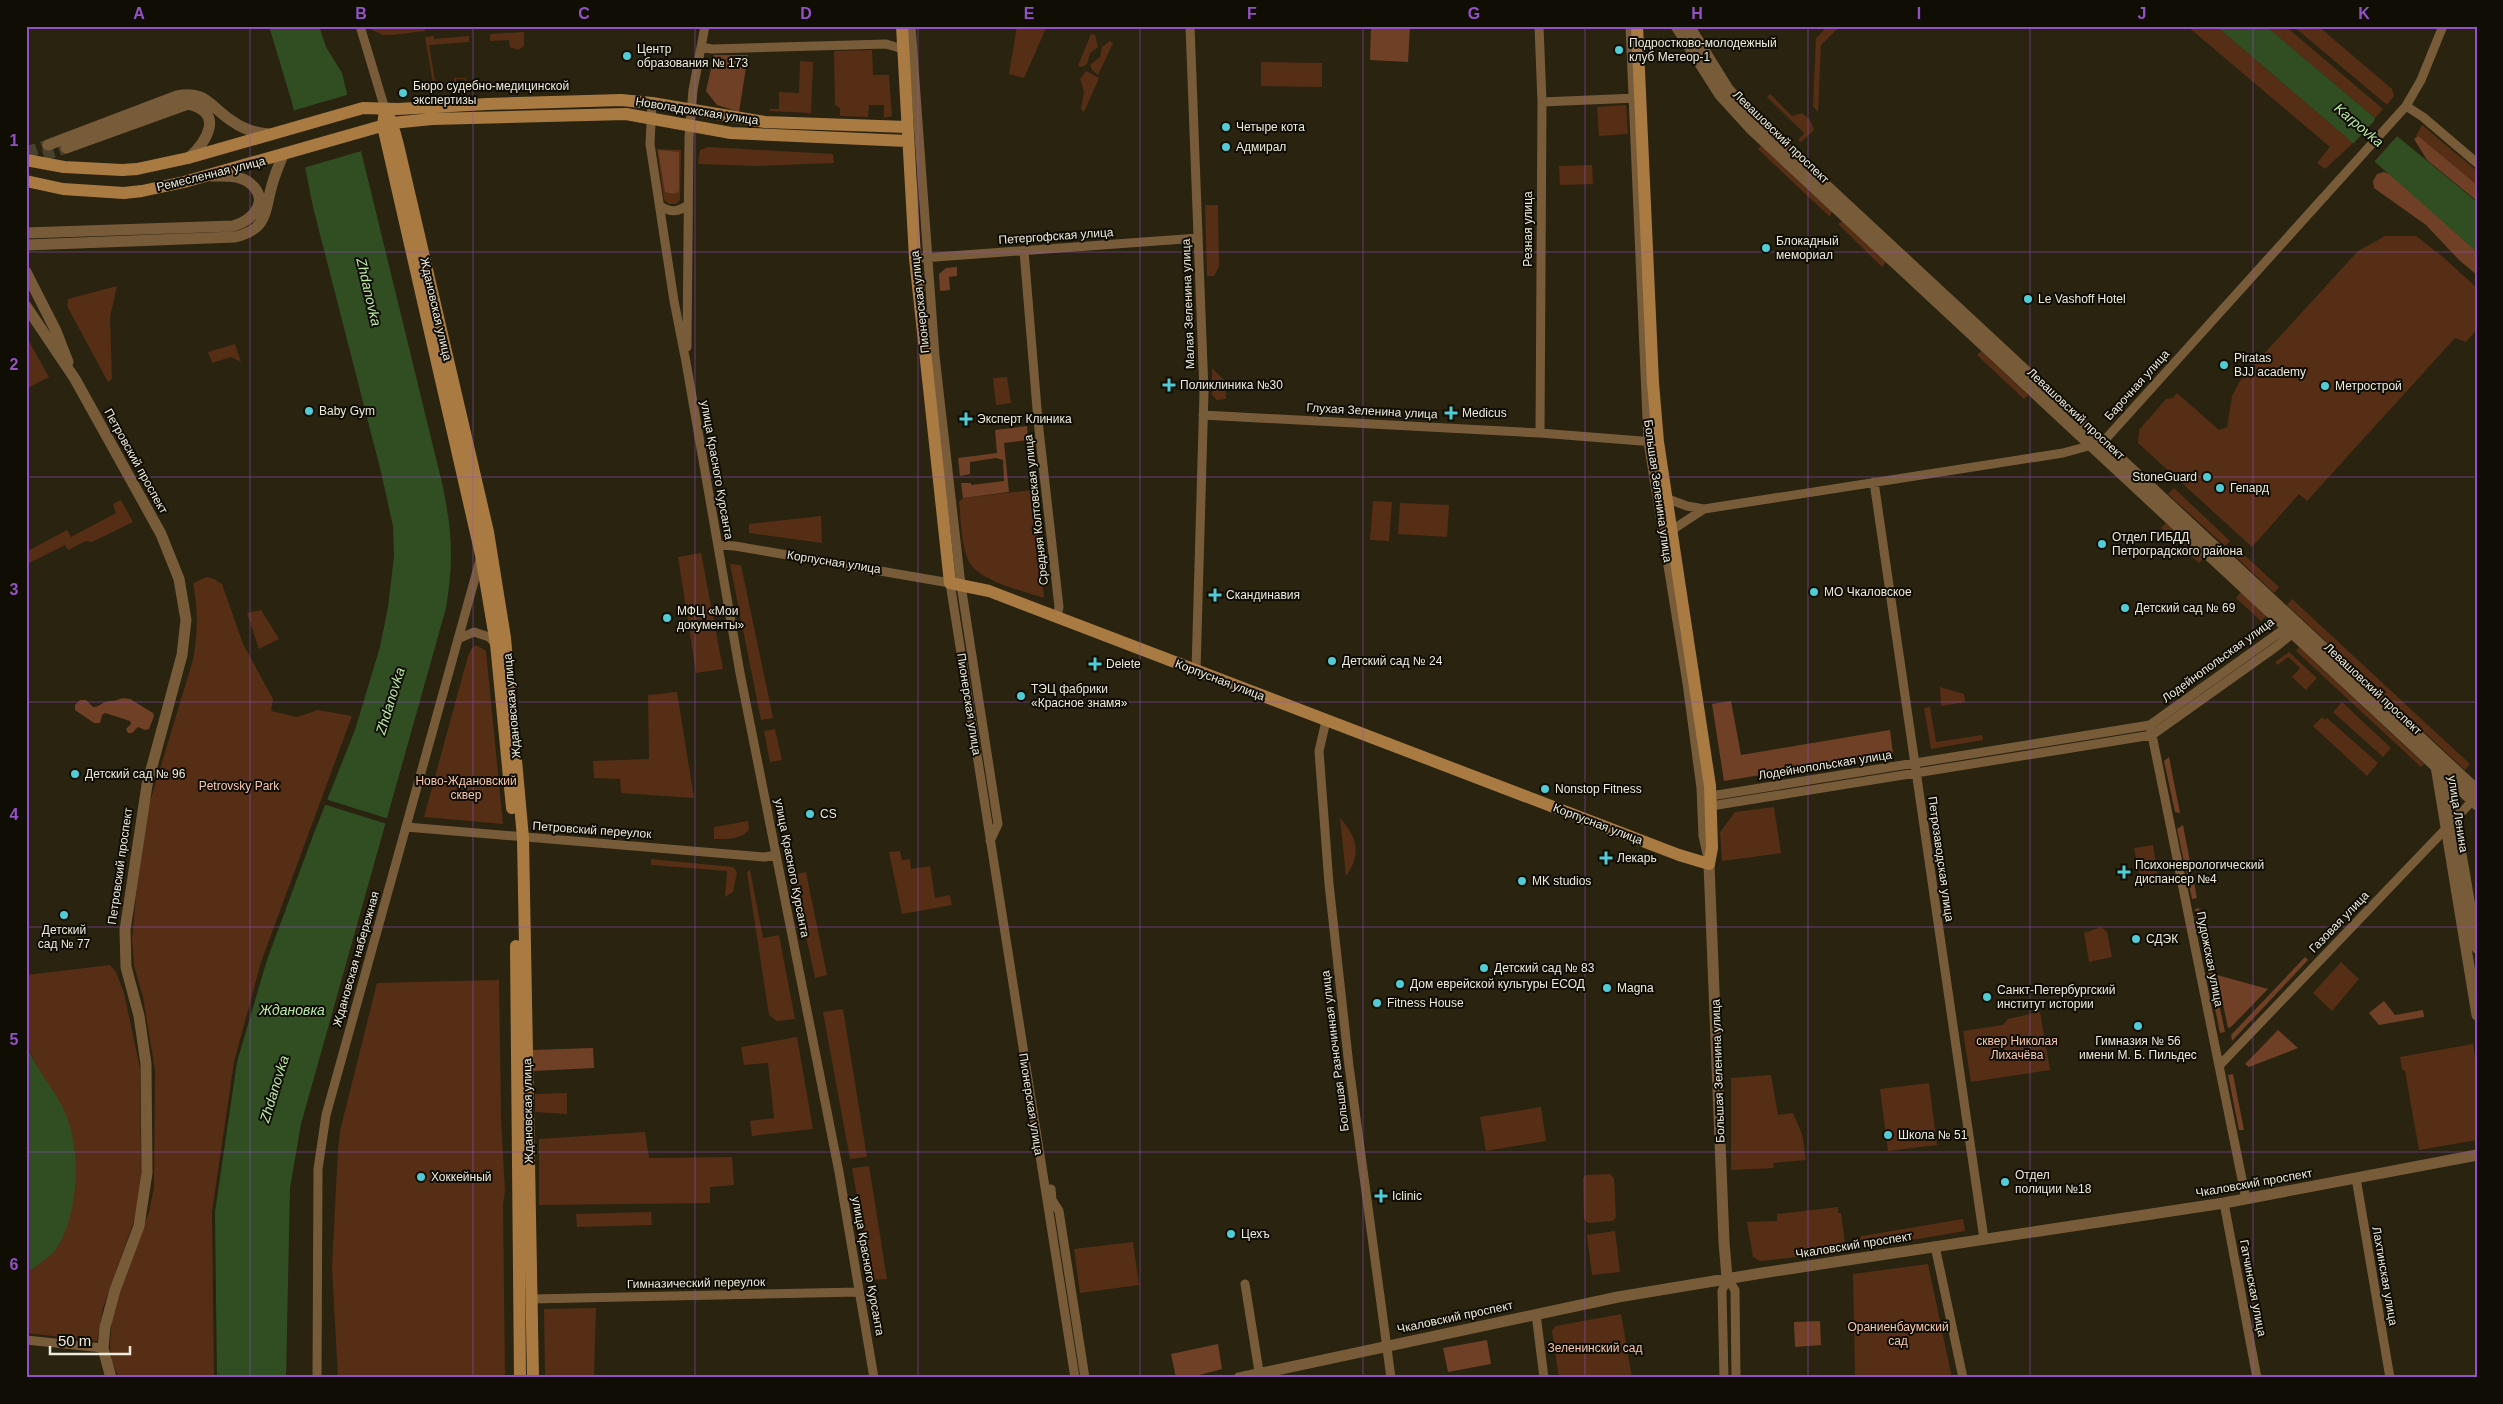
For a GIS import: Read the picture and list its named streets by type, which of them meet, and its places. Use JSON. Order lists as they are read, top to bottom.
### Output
{
  "streets": {
    "main road": [
      "Новоладожская улица",
      "Ремесленная улица",
      "Пионерская улица",
      "Ждановская улица",
      "Большая Зеленина улица",
      "Корпусная улица"
    ],
    "street": [
      "Левашовский проспект",
      "Резная улица",
      "Петергофская улица",
      "Малая Зеленина улица",
      "Барочная улица",
      "Глухая Зеленина улица",
      "Петровский проспект",
      "улица Красного Курсанта",
      "Средняя Колтовская улица",
      "Лодейнопольская улица",
      "улица Ленина",
      "Петровский переулок",
      "Петрозаводская улица",
      "Газовая улица",
      "Ждановская набережная",
      "Пудожская улица",
      "Большая Разночинная улица",
      "Чкаловский проспект",
      "Лахтинская улица",
      "Гимназический переулок",
      "Гатчинская улица"
    ]
  },
  "crossings": [
    ["Новоладожская улица", "Ремесленная улица"],
    ["Новоладожская улица", "Пионерская улица"],
    ["Новоладожская улица", "Ждановская улица"],
    ["Новоладожская улица", "улица Красного Курсанта"],
    ["Левашовский проспект", "Барочная улица"],
    ["Левашовский проспект", "Лодейнопольская улица"],
    ["Левашовский проспект", "улица Ленина"],
    ["Левашовский проспект", "Газовая улица"],
    ["Ремесленная улица", "Ждановская улица"],
    ["Резная улица", "Глухая Зеленина улица"],
    ["Петергофская улица", "Пионерская улица"],
    ["Петергофская улица", "Малая Зеленина улица"],
    ["Петергофская улица", "Средняя Колтовская улица"],
    ["Пионерская улица", "Корпусная улица"],
    ["Малая Зеленина улица", "Глухая Зеленина улица"],
    ["Малая Зеленина улица", "Корпусная улица"],
    ["Ждановская улица", "Петровский переулок"],
    ["Ждановская улица", "Ждановская набережная"],
    ["Ждановская улица", "Гимназический переулок"],
    ["Глухая Зеленина улица", "Большая Зеленина улица"],
    ["улица Красного Курсанта", "Корпусная улица"],
    ["улица Красного Курсанта", "Петровский переулок"],
    ["улица Красного Курсанта", "Гимназический переулок"],
    ["Большая Зеленина улица", "Корпусная улица"],
    ["Большая Зеленина улица", "Лодейнопольская улица"],
    ["Большая Зеленина улица", "Чкаловский проспект"],
    ["Средняя Колтовская улица", "Корпусная улица"],
    ["Корпусная улица", "Большая Разночинная улица"],
    ["Лодейнопольская улица", "Петрозаводская улица"],
    ["Лодейнопольская улица", "Пудожская улица"],
    ["улица Ленина", "Газовая улица"],
    ["Петровский переулок", "Ждановская набережная"],
    ["Петрозаводская улица", "Чкаловский проспект"],
    ["Газовая улица", "Пудожская улица"],
    ["Пудожская улица", "Чкаловский проспект"],
    ["Большая Разночинная улица", "Чкаловский проспект"],
    ["Чкаловский проспект", "Лахтинская улица"],
    ["Чкаловский проспект", "Гатчинская улица"]
  ],
  "water": ["Karpovka", "Zhdanovka", "Ждановка"],
  "parks": [
    "Ново-Ждановский сквер",
    "Petrovsky Park",
    "сквер Николая Лихачёва",
    "Ораниенбаумский сад",
    "Зеленинский сад"
  ],
  "places": {
    "other": [
      "Подростково-молодежный клуб Метеор-1",
      "Центр образования № 173",
      "Бюро судебно-медицинской экспертизы",
      "Четыре кота",
      "Адмирал",
      "Блокадный мемориал",
      "Le Vashoff Hotel",
      "Piratas BJJ academy",
      "Метрострой",
      "Baby Gym",
      "StoneGuard",
      "Гепард",
      "Отдел ГИБДД Петроградского района",
      "МО Чкаловское",
      "Детский сад № 69",
      "МФЦ «Мои документы»",
      "Детский сад № 24",
      "ТЭЦ фабрики «Красное знамя»",
      "Детский сад № 96",
      "Nonstop Fitness",
      "CS",
      "MK studios",
      "Детский сад № 77",
      "СДЭК",
      "Детский сад № 83",
      "Дом еврейской культуры ЕСОД",
      "Magna",
      "Санкт-Петербургский институт истории",
      "Fitness House",
      "Гимназия № 56 имени М. Б. Пильдес",
      "Школа № 51",
      "Хоккейный",
      "Отдел полиции №18",
      "Цехъ"
    ],
    "health": [
      "Поликлиника №30",
      "Medicus",
      "Эксперт Клиника",
      "Скандинавия",
      "Delete",
      "Лекарь",
      "Психоневрологический диспансер №4",
      "Iclinic"
    ]
  },
  "scale_bar": "50 m",
  "grid": {
    "columns": [
      "A",
      "B",
      "C",
      "D",
      "E",
      "F",
      "G",
      "H",
      "I",
      "J",
      "K"
    ],
    "rows": [
      "1",
      "2",
      "3",
      "4",
      "5",
      "6"
    ]
  }
}
